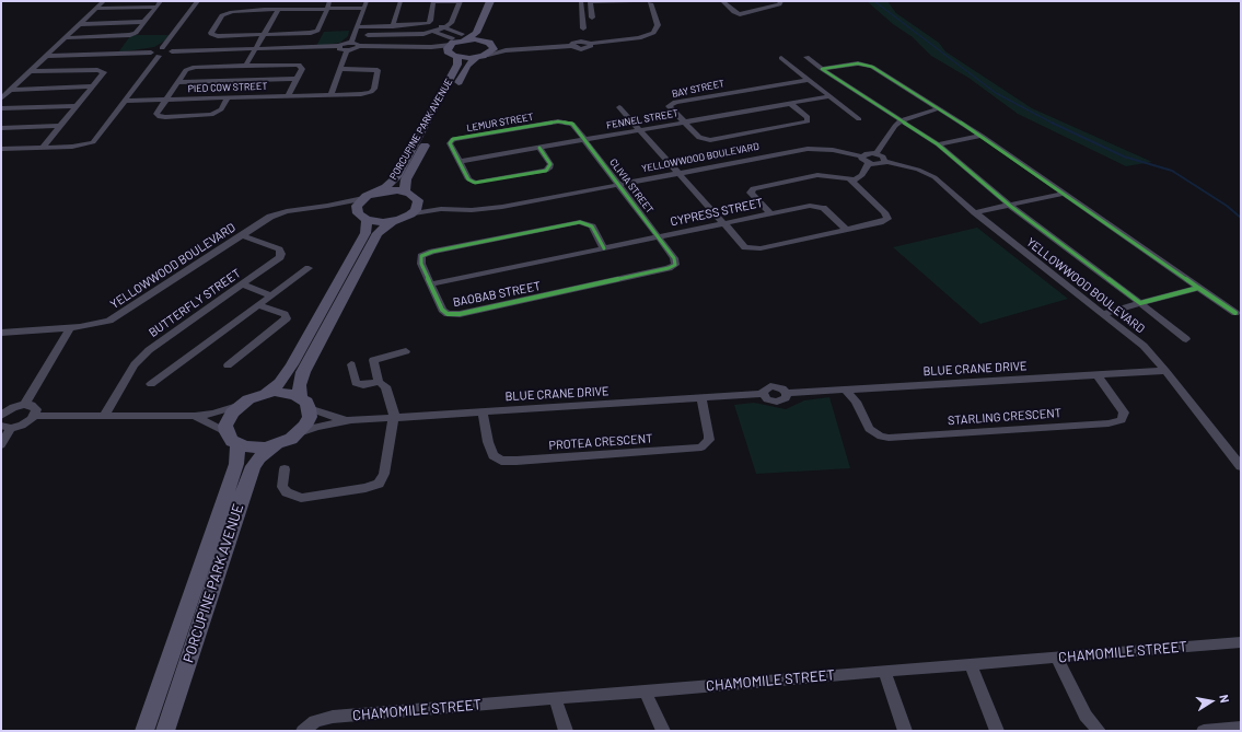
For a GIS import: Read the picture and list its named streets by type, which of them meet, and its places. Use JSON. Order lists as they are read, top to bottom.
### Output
{
  "streets": {
    "street": [
      "PIED COW STREET",
      "BAY STREET",
      "FENNEL STREET",
      "LEMUR STREET",
      "PORCUPINE PARK AVENUE",
      "YELLOWWOOD BOULEVARD",
      "CLIVIA STREET",
      "CYPRESS STREET",
      "BAOBAB STREET",
      "BUTTERFLY STREET",
      "BLUE CRANE DRIVE",
      "STARLING CRESCENT",
      "PROTEA CRESCENT",
      "CHAMOMILE STREET"
    ]
  },
  "crossings": [
    ["BAY STREET", "FENNEL STREET"],
    ["FENNEL STREET", "LEMUR STREET"],
    ["FENNEL STREET", "CLIVIA STREET"],
    ["LEMUR STREET", "CLIVIA STREET"],
    ["PORCUPINE PARK AVENUE", "YELLOWWOOD BOULEVARD"],
    ["PORCUPINE PARK AVENUE", "BLUE CRANE DRIVE"],
    ["YELLOWWOOD BOULEVARD", "CLIVIA STREET"],
    ["YELLOWWOOD BOULEVARD", "BUTTERFLY STREET"],
    ["YELLOWWOOD BOULEVARD", "BLUE CRANE DRIVE"],
    ["CLIVIA STREET", "CYPRESS STREET"],
    ["CLIVIA STREET", "BAOBAB STREET"],
    ["CYPRESS STREET", "BAOBAB STREET"],
    ["BLUE CRANE DRIVE", "STARLING CRESCENT"],
    ["BLUE CRANE DRIVE", "PROTEA CRESCENT"]
  ],
  "north": "right"
}
